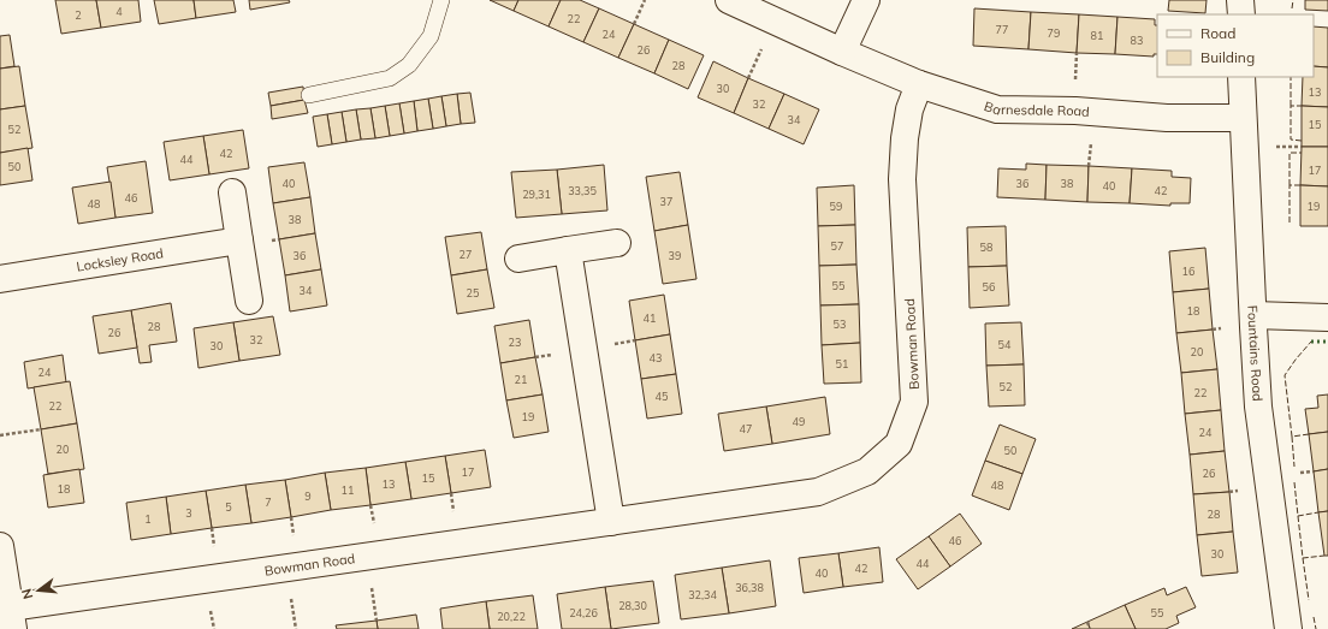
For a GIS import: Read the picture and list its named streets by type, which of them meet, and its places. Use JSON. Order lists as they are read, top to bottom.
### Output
{
  "streets": {
    "street": [
      "Barnesdale Road",
      "Locksley Road",
      "Bowman Road",
      "Fountains Road"
    ]
  },
  "crossings": [
    ["Barnesdale Road", "Bowman Road"],
    ["Barnesdale Road", "Fountains Road"]
  ],
  "house_numbers": [
    "4",
    "2",
    "22",
    "77",
    "79",
    "24",
    "81",
    "83",
    "26",
    "28",
    "30",
    "13",
    "32",
    "34",
    "15",
    "52",
    "42",
    "44",
    "50",
    "17",
    "40",
    "36",
    "38",
    "40",
    "33,35",
    "42",
    "29,31",
    "46",
    "37",
    "48",
    "59",
    "19",
    "38",
    "57",
    "58",
    "27",
    "36",
    "39",
    "16",
    "55",
    "56",
    "34",
    "25",
    "18",
    "41",
    "53",
    "28",
    "26",
    "32",
    "23",
    "54",
    "30",
    "20",
    "43",
    "51",
    "24",
    "21",
    "52",
    "22",
    "45",
    "22",
    "19",
    "49",
    "47",
    "24",
    "20",
    "50",
    "17",
    "26",
    "15",
    "13",
    "48",
    "18",
    "11",
    "9",
    "7",
    "5",
    "3",
    "28",
    "1",
    "46",
    "30",
    "44",
    "42",
    "40",
    "36,38",
    "32,34",
    "28,30",
    "24,26",
    "55",
    "20,22"
  ],
  "legend": ["Road", "Building"],
  "north": "left"
}
